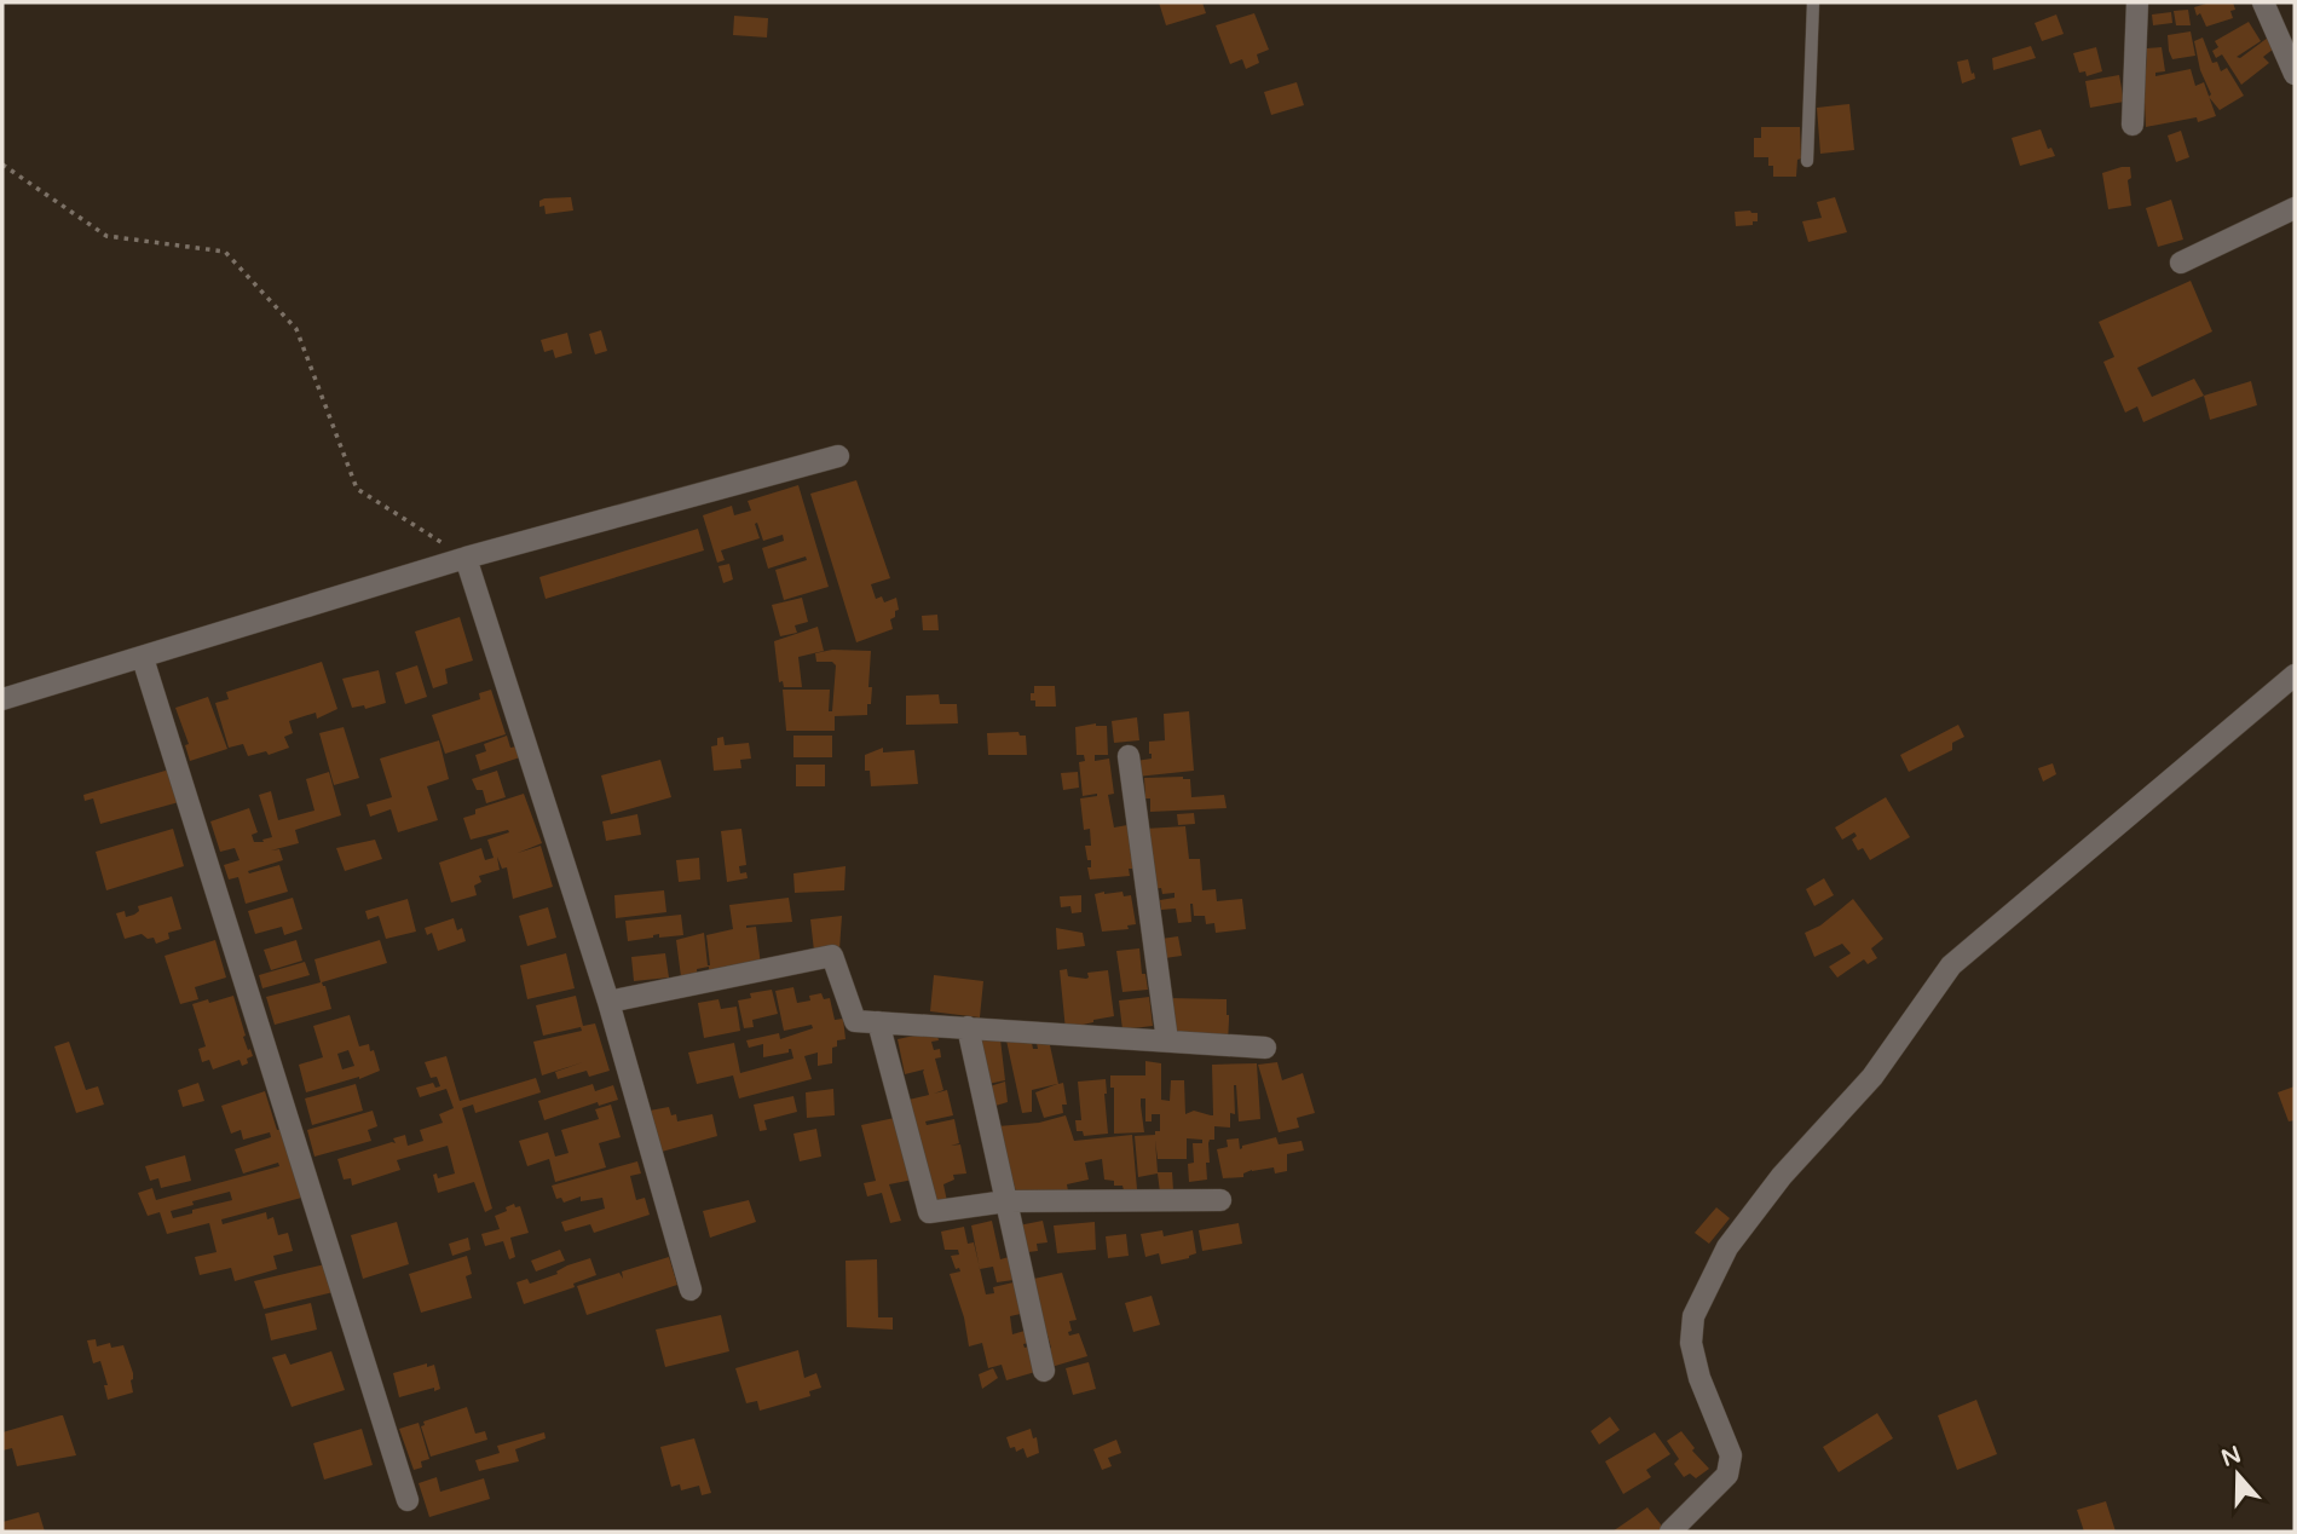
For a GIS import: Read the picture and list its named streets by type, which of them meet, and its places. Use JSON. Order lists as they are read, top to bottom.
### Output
{
  "north": "top"
}
